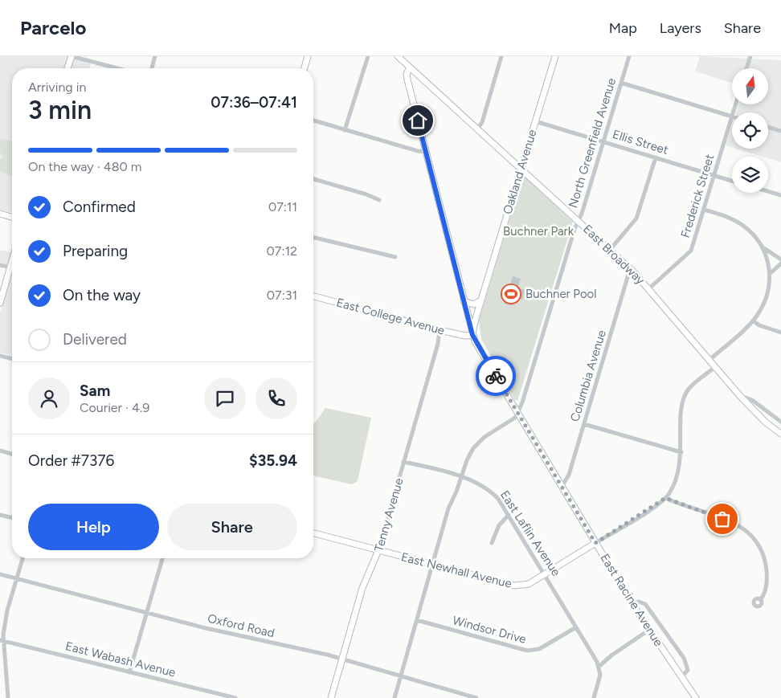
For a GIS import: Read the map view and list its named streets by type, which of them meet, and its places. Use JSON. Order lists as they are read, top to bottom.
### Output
{
  "streets": {
    "main road": [
      "Oakland Avenue",
      "East Broadway",
      "East College Avenue",
      "Tenny Avenue",
      "East Newhall Avenue",
      "East Racine Avenue"
    ],
    "street": [
      "Ellis Street",
      "North Greenfield Avenue",
      "Frederick Street",
      "Columbia Avenue",
      "East Laflin Avenue",
      "Oxford Road",
      "Windsor Drive",
      "East Wabash Avenue"
    ]
  },
  "crossings": [
    ["Ellis Street", "North Greenfield Avenue"],
    ["Ellis Street", "Oakland Avenue"],
    ["Ellis Street", "Frederick Street"],
    ["North Greenfield Avenue", "East Broadway"],
    ["North Greenfield Avenue", "East Racine Avenue"],
    ["Oakland Avenue", "East Broadway"],
    ["Oakland Avenue", "East College Avenue"],
    ["Oakland Avenue", "East Racine Avenue"],
    ["Frederick Street", "East Broadway"],
    ["East Broadway", "Columbia Avenue"],
    ["East Broadway", "East Racine Avenue"],
    ["East College Avenue", "Tenny Avenue"],
    ["East College Avenue", "East Racine Avenue"],
    ["Columbia Avenue", "East Racine Avenue"],
    ["Tenny Avenue", "East Laflin Avenue"],
    ["Tenny Avenue", "East Newhall Avenue"],
    ["Tenny Avenue", "Oxford Road"],
    ["East Laflin Avenue", "East Newhall Avenue"],
    ["East Laflin Avenue", "Windsor Drive"],
    ["East Newhall Avenue", "East Racine Avenue"]
  ],
  "parks": ["Buchner Park"],
  "places": {
    "sports": ["Buchner Pool"]
  },
  "north": "top",
  "page": {
    "header": "Parcelo",
    "nav": ["Map", "Layers", "Share"],
    "heading": ["3 min", "Arriving in", "07:36–07:41"],
    "panel": [
      "Sam",
      "Courier · 4.9",
      "Order #7376",
      "$35.94"
    ],
    "bar": "On the way · 480 m",
    "list": [
      ["Confirmed", "07:11"],
      ["Preparing", "07:12"],
      ["On the way", "07:31"],
      "Delivered"
    ],
    "buttons": ["Help", "Share"]
  }
}
